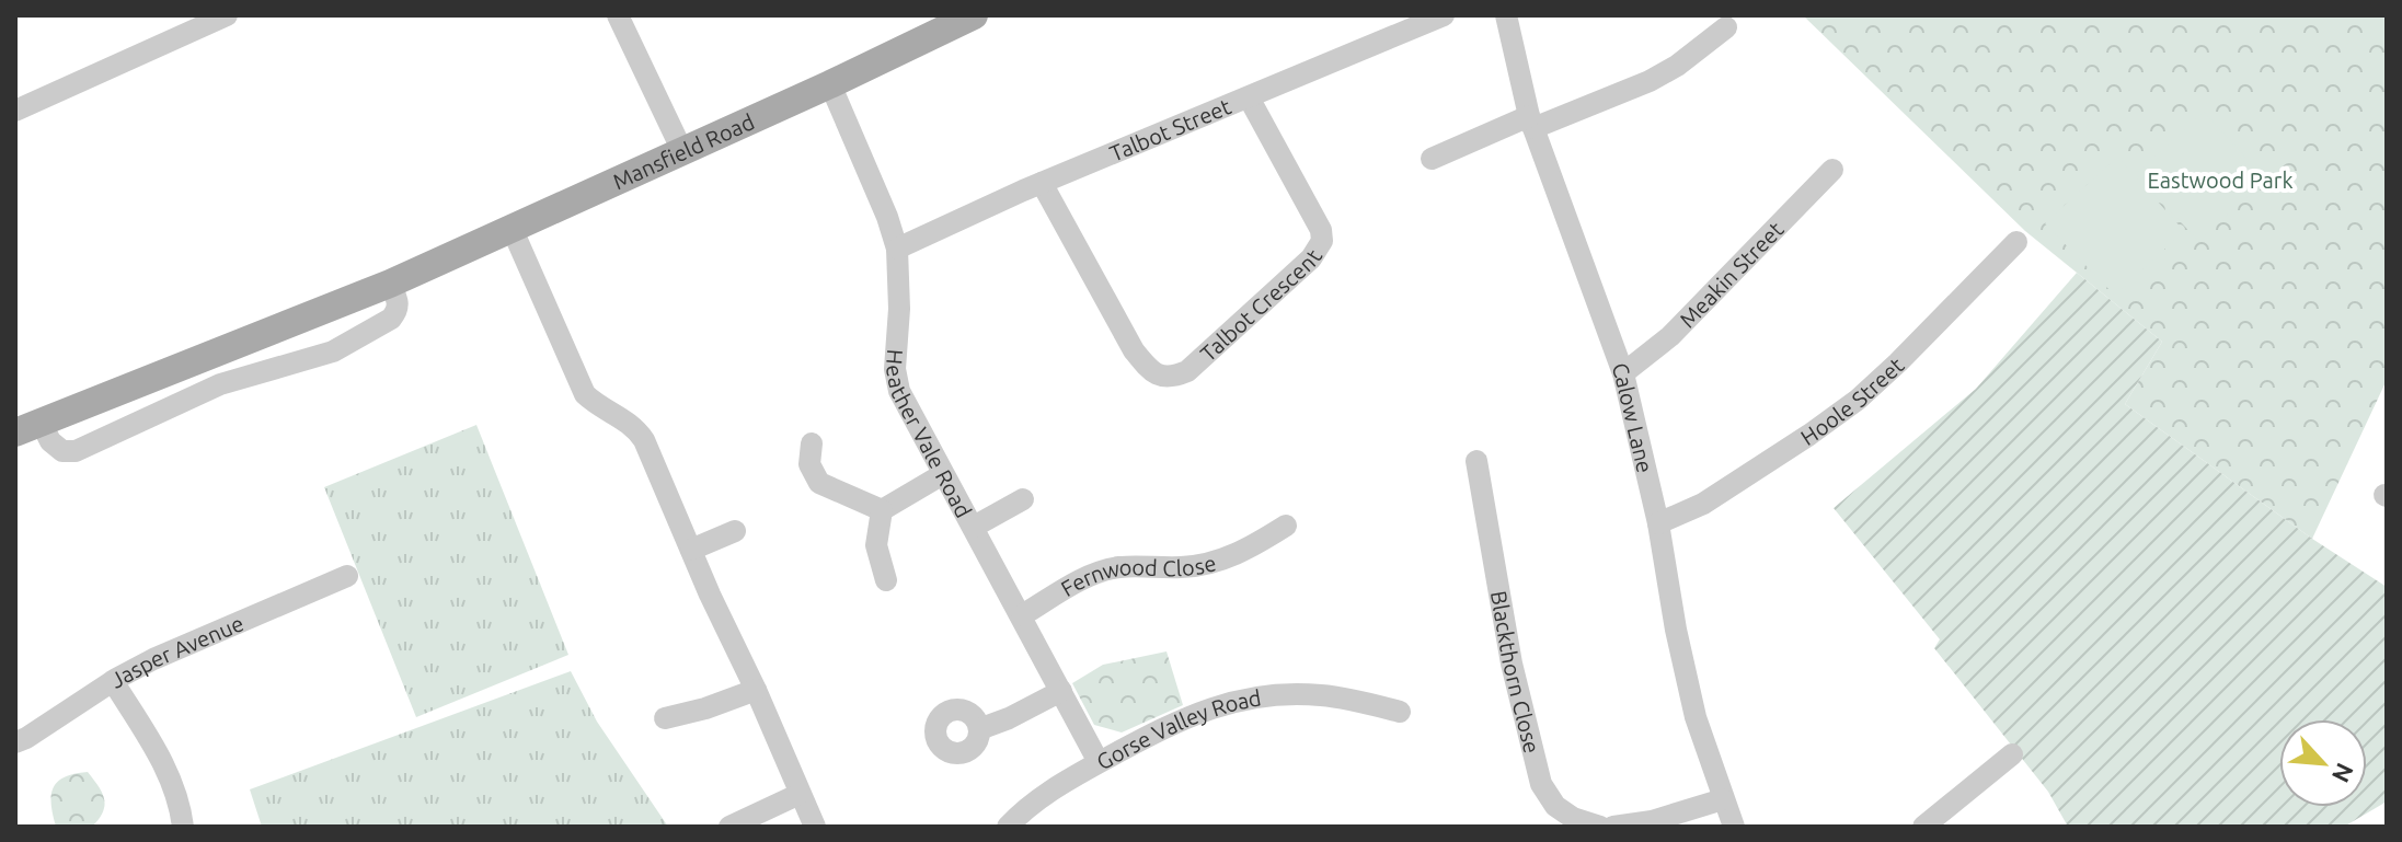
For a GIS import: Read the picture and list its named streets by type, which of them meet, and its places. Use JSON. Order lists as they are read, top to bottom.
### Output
{
  "streets": {
    "main road": ["Mansfield Road"],
    "street": [
      "Talbot Street",
      "Meakin Street",
      "Talbot Crescent",
      "Hoole Street",
      "Calow Lane",
      "Heather Vale Road",
      "Fernwood Close",
      "Jasper Avenue",
      "Blackthorn Close",
      "Gorse Valley Road"
    ]
  },
  "crossings": [
    ["Talbot Street", "Talbot Crescent"],
    ["Talbot Street", "Heather Vale Road"],
    ["Mansfield Road", "Heather Vale Road"],
    ["Meakin Street", "Calow Lane"],
    ["Hoole Street", "Calow Lane"],
    ["Heather Vale Road", "Fernwood Close"],
    ["Heather Vale Road", "Gorse Valley Road"]
  ],
  "parks": ["Eastwood Park"],
  "north": "bottom right"
}
